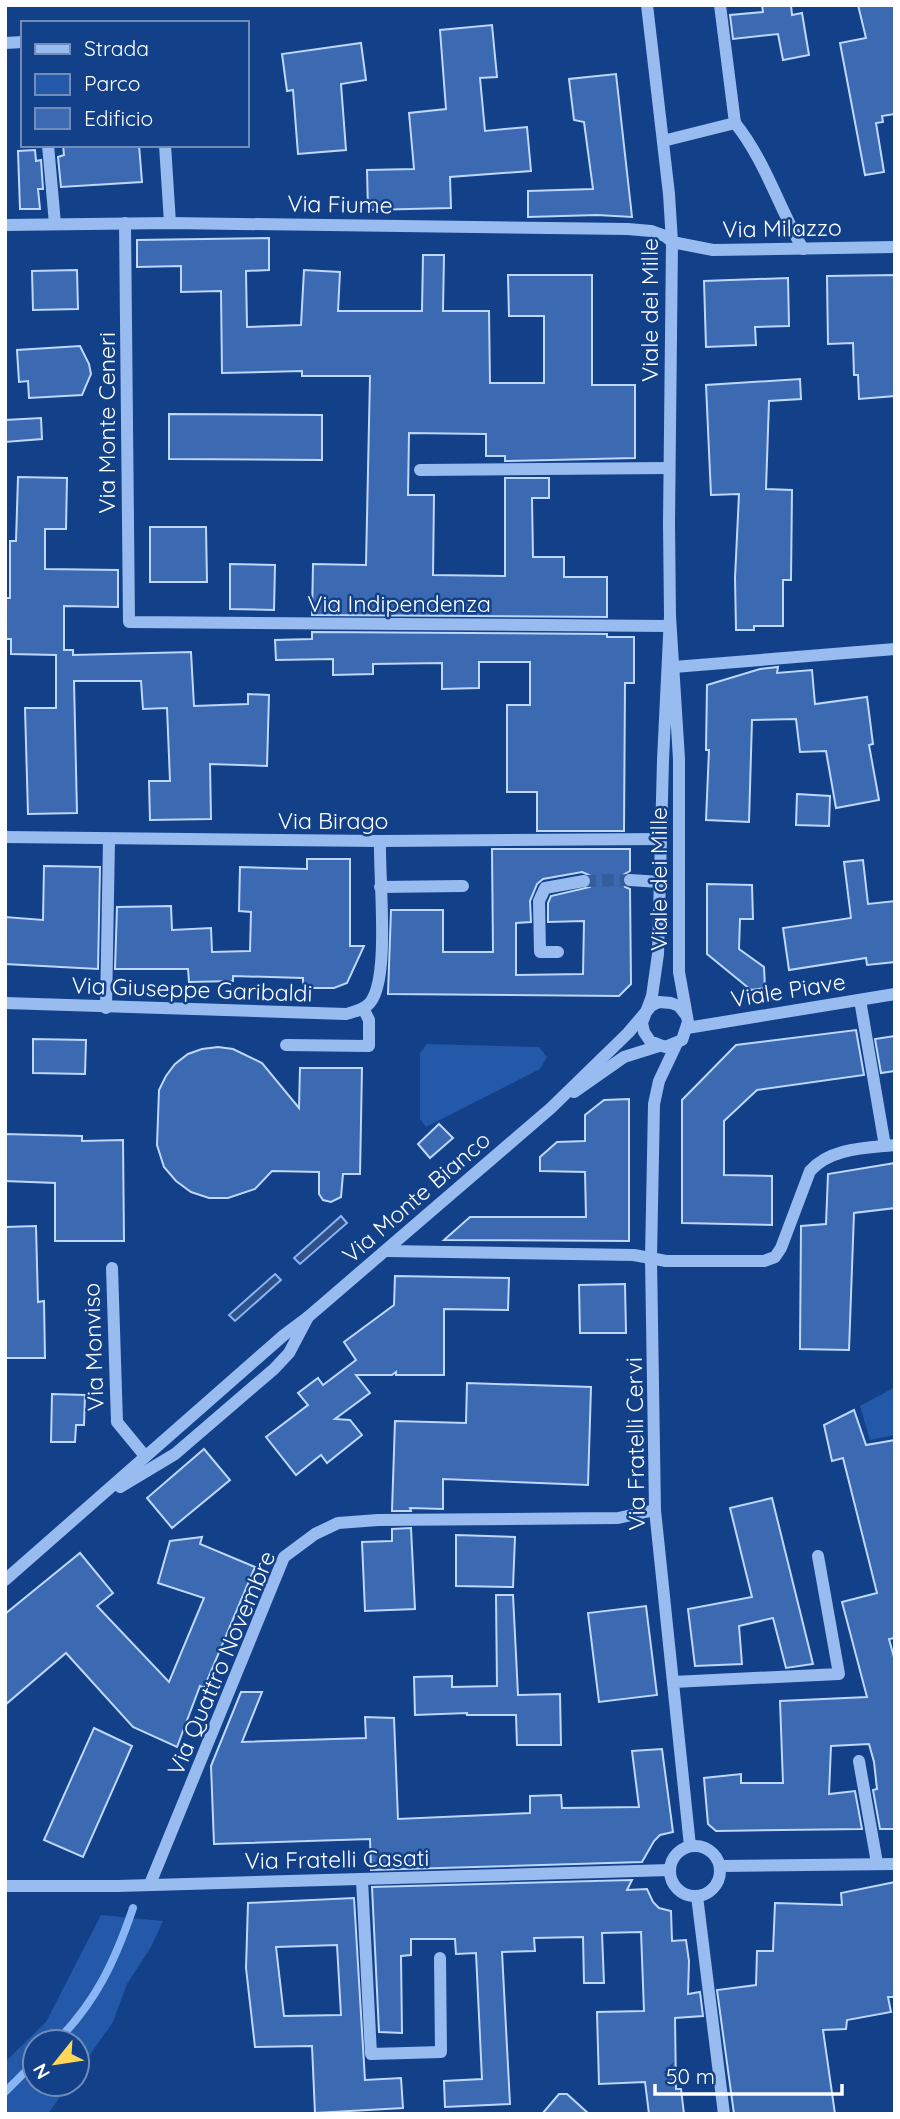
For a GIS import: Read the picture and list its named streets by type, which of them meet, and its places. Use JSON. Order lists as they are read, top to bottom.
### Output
{
  "streets": {
    "street": [
      "Via Fiume",
      "Via Milazzo",
      "Viale dei Mille",
      "Via Monte Ceneri",
      "Via Indipendenza",
      "Via Birago",
      "Via Giuseppe Garibaldi",
      "Viale Piave",
      "Via Monte Bianco",
      "Via Monviso",
      "Via Fratelli Cervi",
      "Via Quattro Novembre",
      "Via Fratelli Casati"
    ]
  },
  "crossings": [
    ["Via Fiume", "Via Milazzo"],
    ["Via Fiume", "Viale dei Mille"],
    ["Via Fiume", "Via Monte Ceneri"],
    ["Via Milazzo", "Viale dei Mille"],
    ["Viale dei Mille", "Via Indipendenza"],
    ["Viale dei Mille", "Via Birago"],
    ["Viale dei Mille", "Viale Piave"],
    ["Viale dei Mille", "Via Fratelli Cervi"],
    ["Via Monte Ceneri", "Via Indipendenza"],
    ["Viale Piave", "Via Fratelli Cervi"],
    ["Via Monte Bianco", "Via Monviso"],
    ["Via Fratelli Cervi", "Via Quattro Novembre"],
    ["Via Fratelli Cervi", "Via Fratelli Casati"],
    ["Via Quattro Novembre", "Via Fratelli Casati"]
  ],
  "legend": ["Strada", "Parco", "Edificio"],
  "scale_bar": "50 m",
  "north": "bottom left"
}
